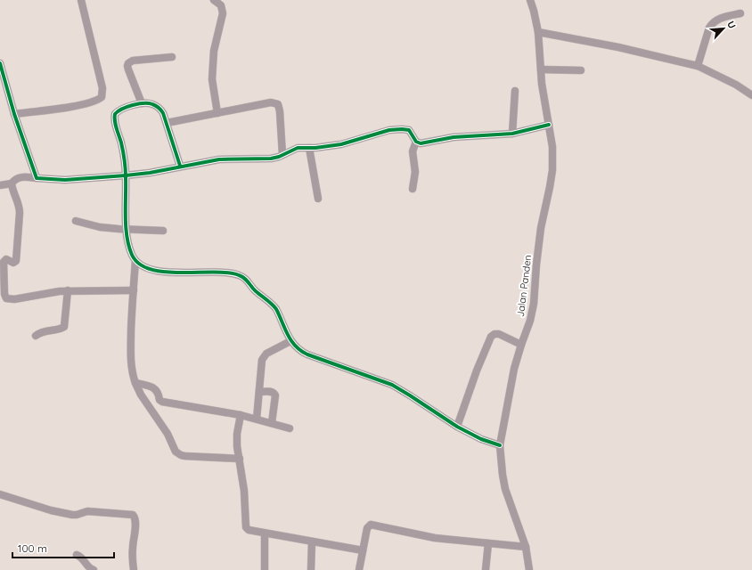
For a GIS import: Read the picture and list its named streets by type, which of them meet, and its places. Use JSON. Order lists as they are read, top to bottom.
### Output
{
  "streets": {
    "street": ["Jalan Panden"]
  },
  "scale_bar": "100 m",
  "north": "top right"
}
